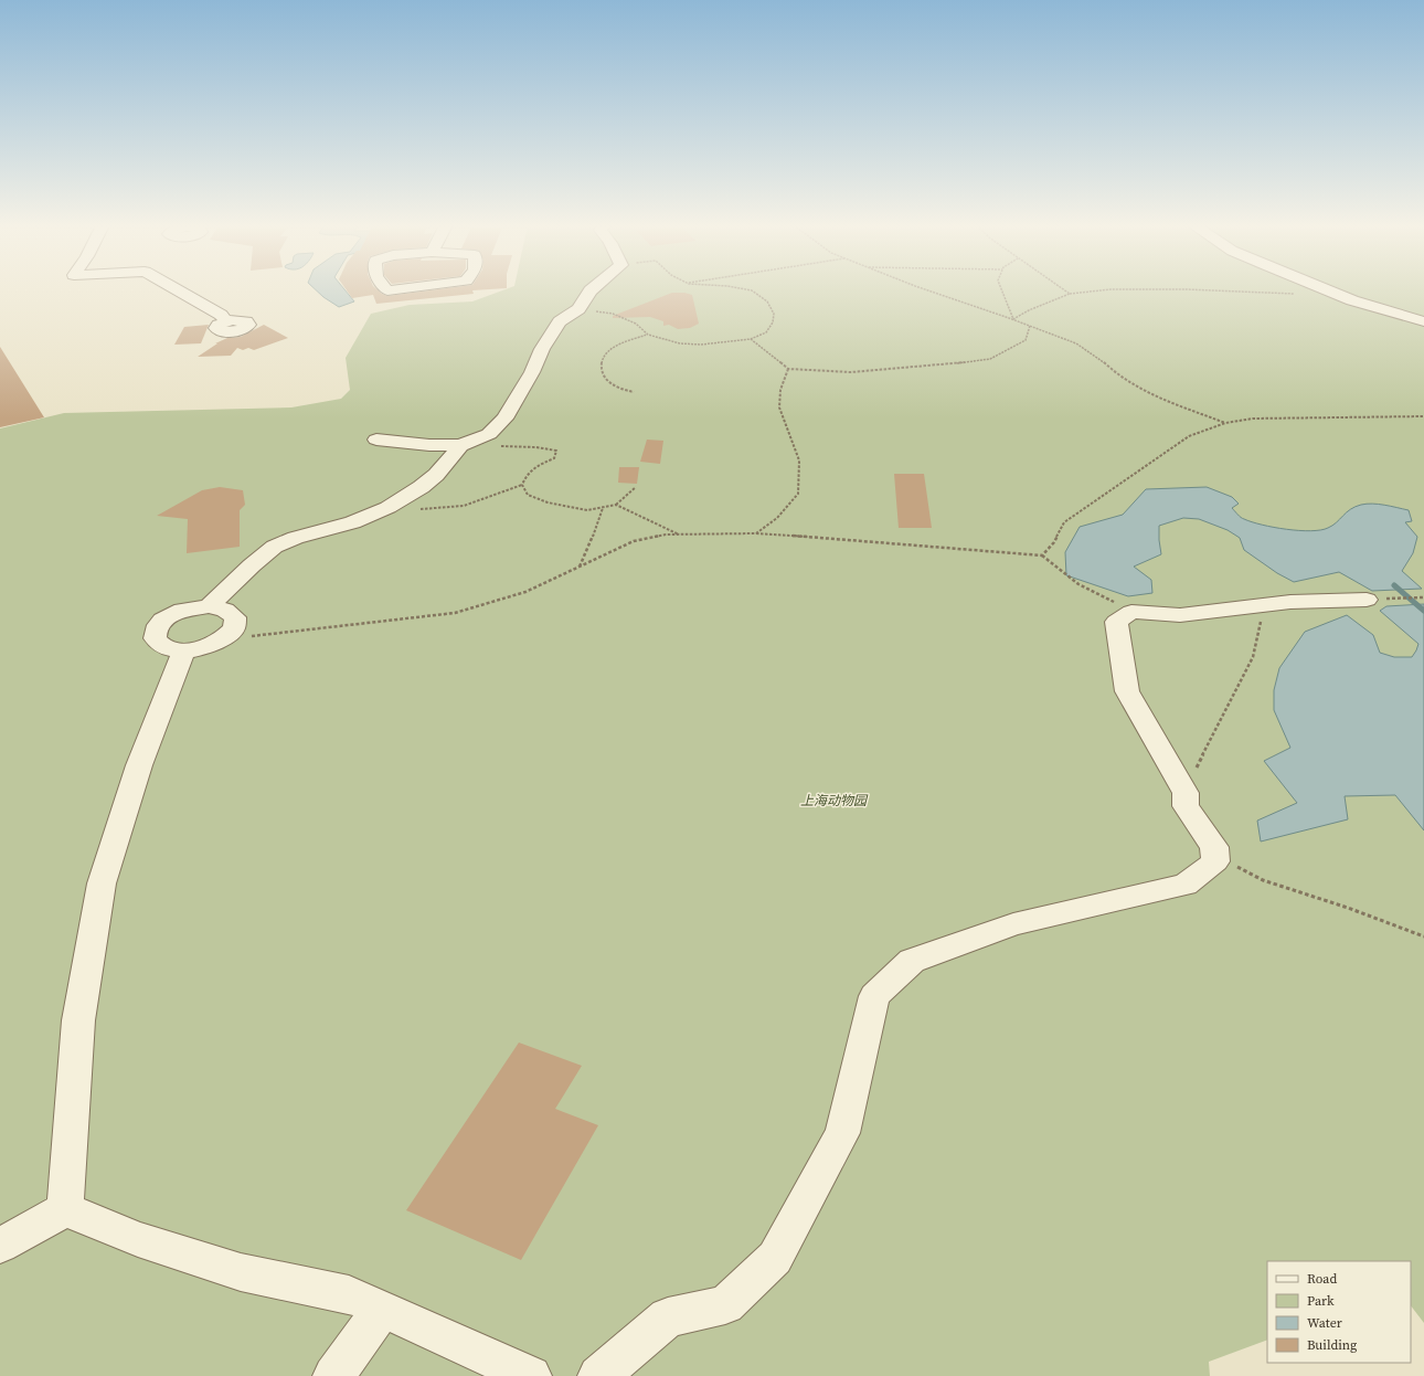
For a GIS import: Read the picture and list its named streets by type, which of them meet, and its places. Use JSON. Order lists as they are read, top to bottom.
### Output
{
  "parks": ["上海动物园"],
  "legend": [
    "Road",
    "Park",
    "Water",
    "Building"
  ]
}
